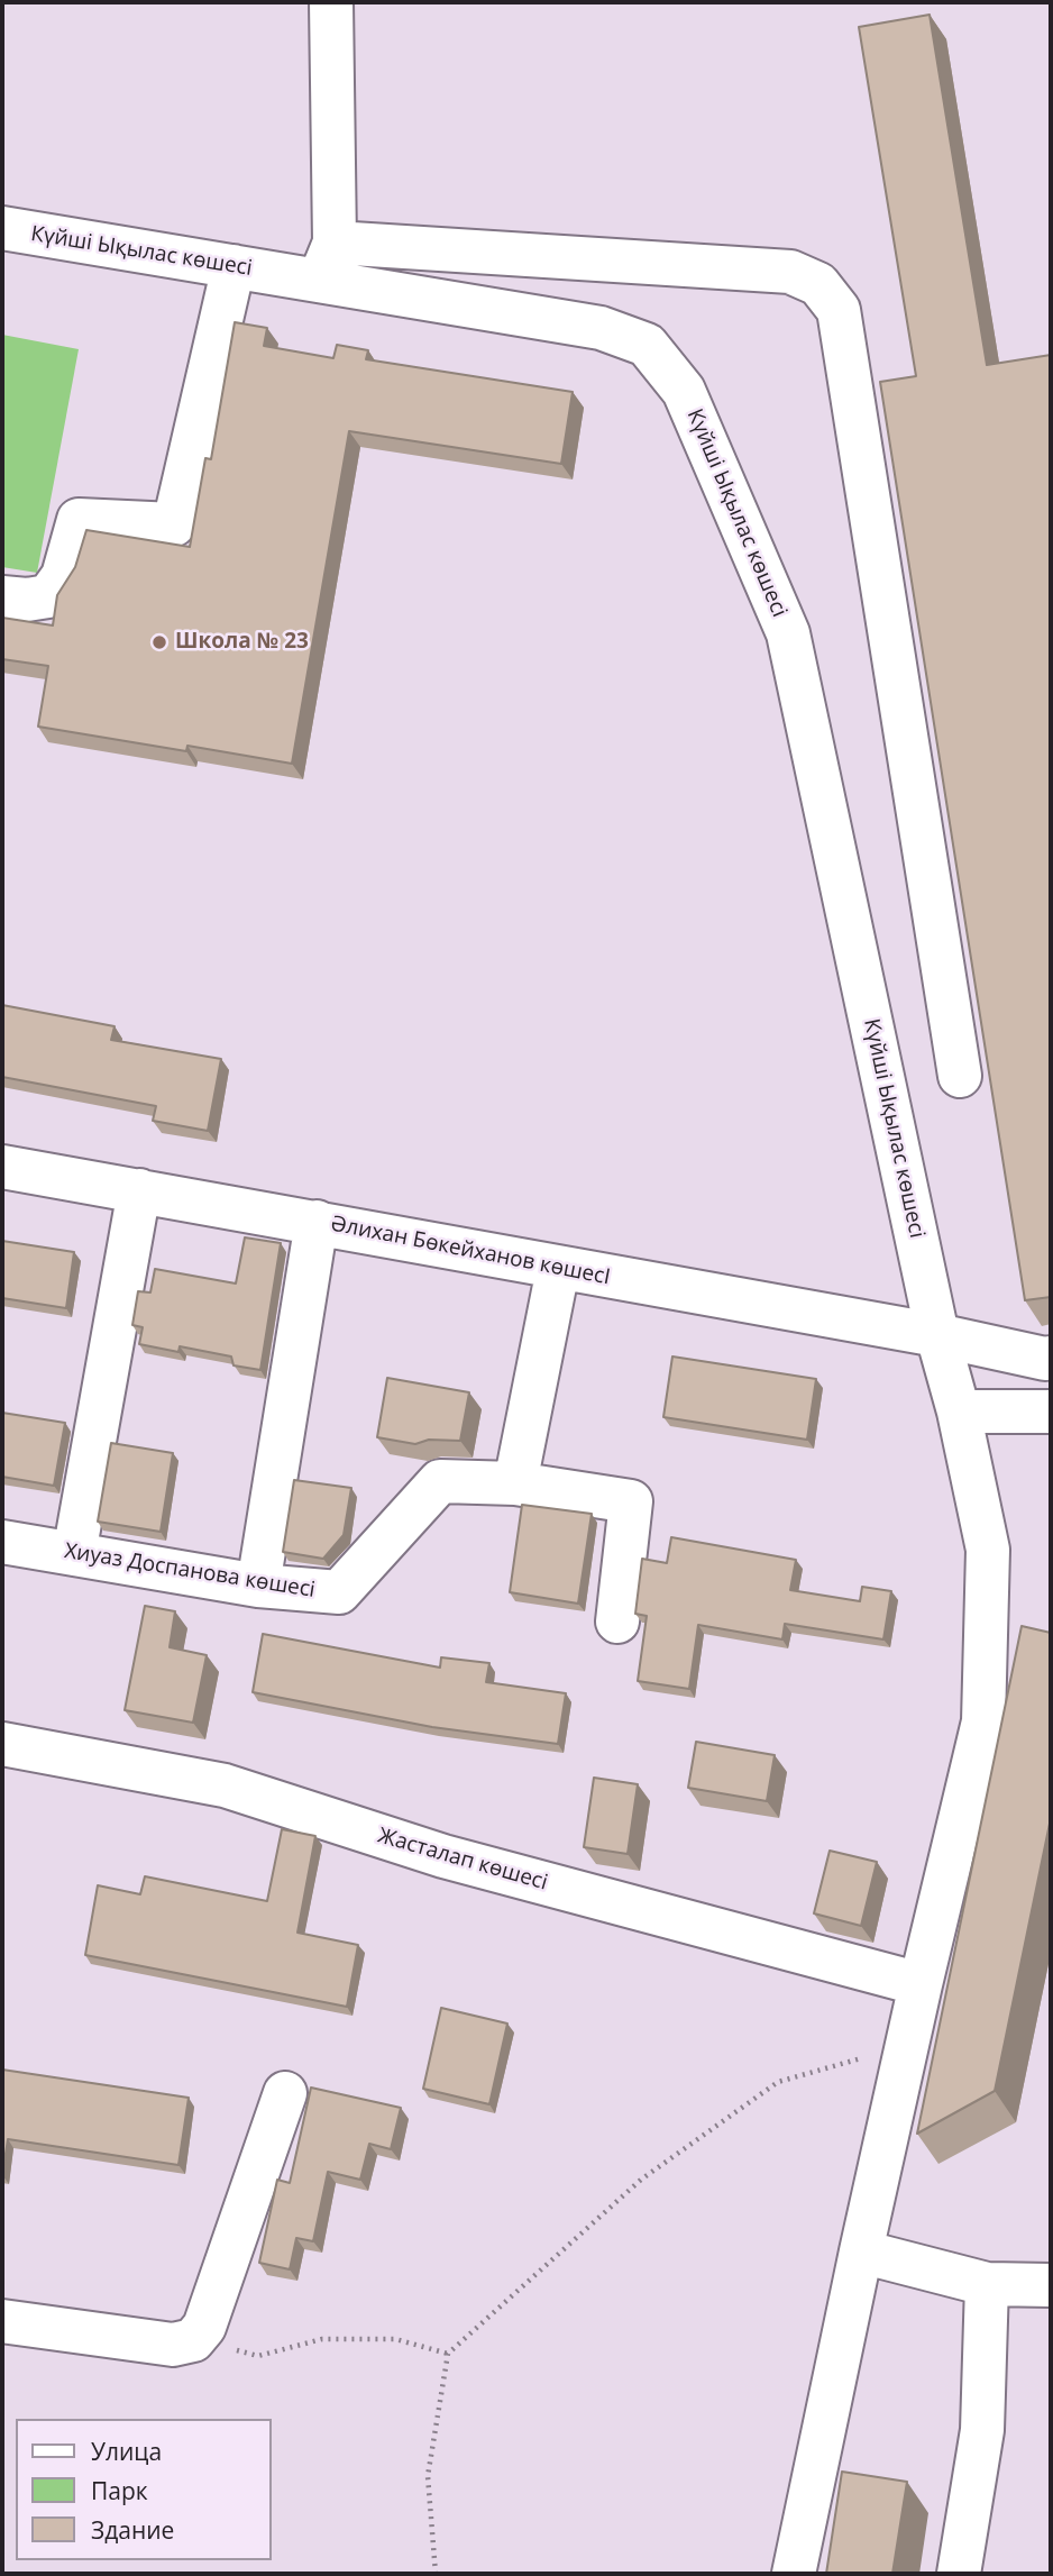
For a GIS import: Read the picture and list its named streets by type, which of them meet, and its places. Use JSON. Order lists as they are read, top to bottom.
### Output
{
  "streets": {
    "street": [
      "Күйші Ықылас көшесі",
      "Әлихан Бөкейханов көшесI",
      "Хиуаз Доспанова көшесі",
      "Жасталап көшесі"
    ]
  },
  "crossings": [
    ["Күйші Ықылас көшесі", "Әлихан Бөкейханов көшесI"],
    ["Күйші Ықылас көшесі", "Жасталап көшесі"]
  ],
  "places": ["Школа № 23"],
  "legend": ["Улица", "Парк", "Здание"]
}
